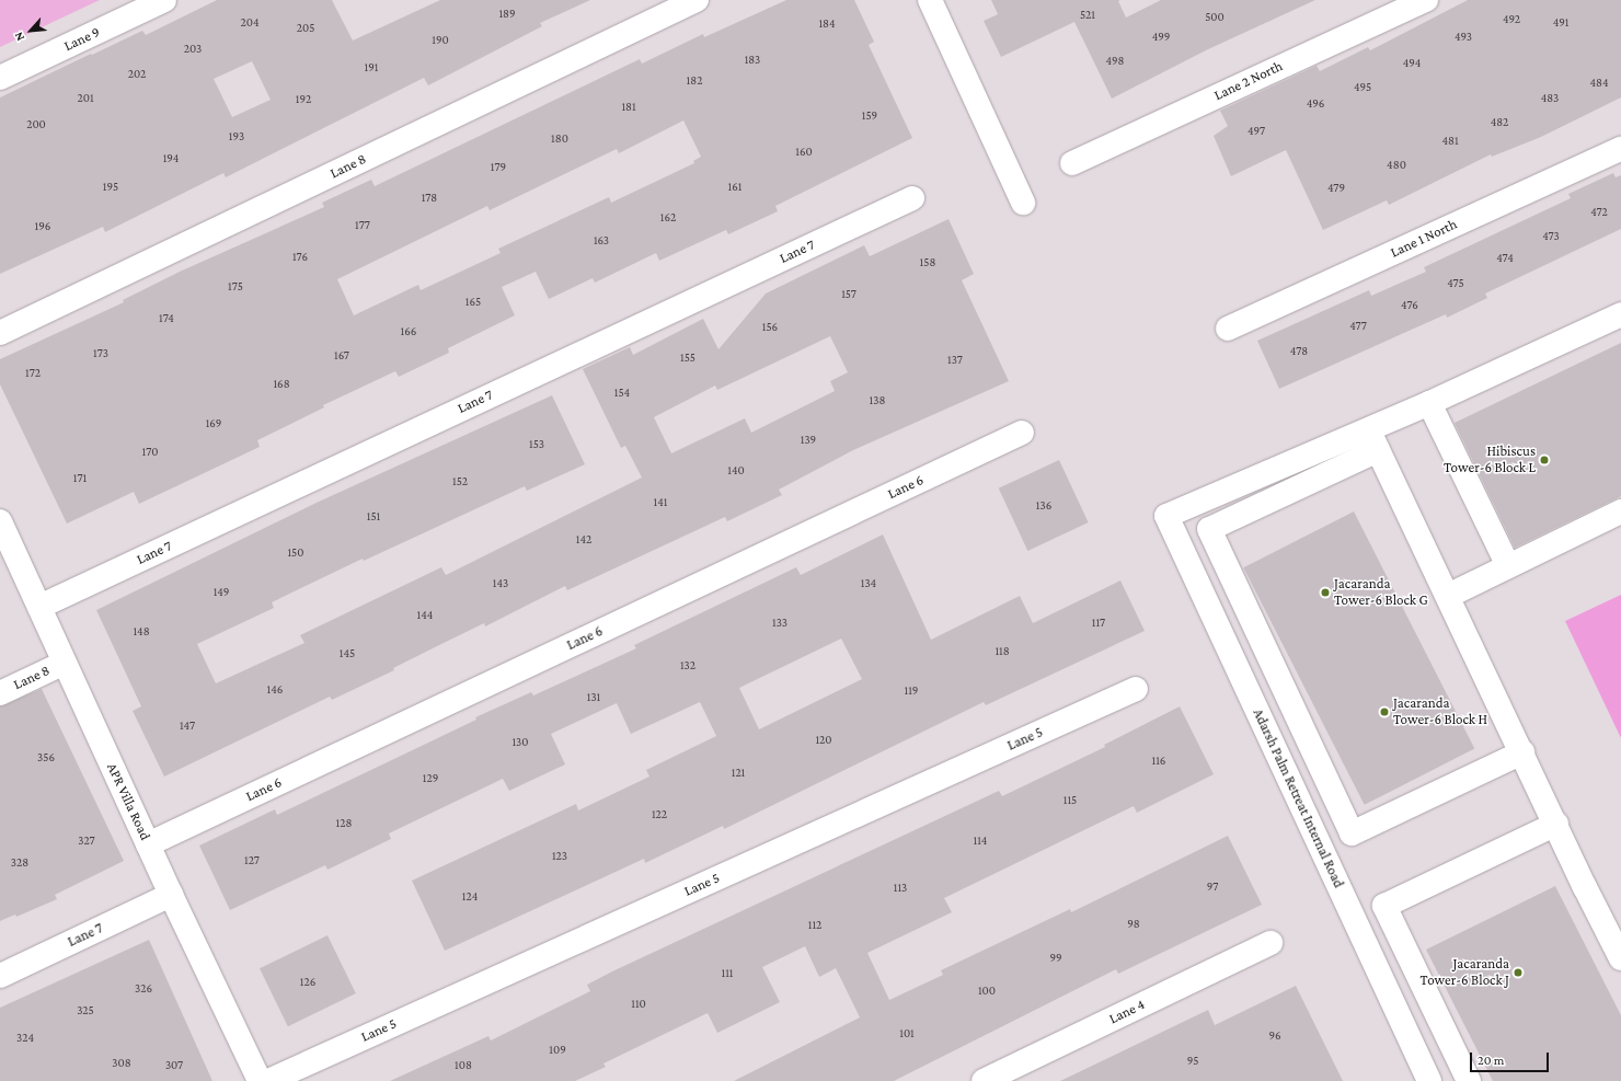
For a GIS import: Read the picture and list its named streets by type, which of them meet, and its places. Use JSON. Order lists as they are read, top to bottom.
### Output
{
  "streets": {
    "street": [
      "Lane 9",
      "Lane 2 North",
      "Lane 8",
      "Lane 1 North",
      "Lane 7",
      "Lane 6",
      "Lane 5",
      "Adarsh Palm Retreat Internal Road",
      "APR Villa Road",
      "Lane 4"
    ]
  },
  "crossings": [
    ["Lane 8", "APR Villa Road"],
    ["Lane 7", "APR Villa Road"],
    ["Lane 6", "APR Villa Road"]
  ],
  "places": [
    "Hibiscus Tower-6 Block L",
    "Jacaranda Tower-6 Block G",
    "Jacaranda Tower-6 Block H",
    "Jacaranda Tower-6 Block J"
  ],
  "house_numbers": [
    "189",
    "521",
    "500",
    "492",
    "204",
    "491",
    "184",
    "205",
    "499",
    "493",
    "190",
    "203",
    "183",
    "498",
    "494",
    "191",
    "202",
    "182",
    "484",
    "495",
    "201",
    "483",
    "192",
    "496",
    "181",
    "159",
    "482",
    "200",
    "497",
    "193",
    "180",
    "481",
    "160",
    "194",
    "480",
    "179",
    "195",
    "161",
    "479",
    "178",
    "472",
    "162",
    "177",
    "196",
    "473",
    "163",
    "176",
    "474",
    "158",
    "475",
    "175",
    "157",
    "165",
    "476",
    "174",
    "477",
    "156",
    "166",
    "478",
    "173",
    "167",
    "155",
    "137",
    "172",
    "168",
    "154",
    "138",
    "169",
    "139",
    "153",
    "170",
    "140",
    "171",
    "152",
    "141",
    "136",
    "151",
    "142",
    "150",
    "143",
    "134",
    "149",
    "144",
    "133",
    "117",
    "148",
    "118",
    "145",
    "132",
    "146",
    "119",
    "131",
    "147",
    "120",
    "130",
    "356",
    "116",
    "121",
    "129",
    "115",
    "122",
    "128",
    "327",
    "114",
    "123",
    "127",
    "328",
    "97",
    "113",
    "124",
    "98",
    "112",
    "99",
    "111",
    "126",
    "326",
    "100",
    "110",
    "325",
    "101",
    "96",
    "324",
    "109",
    "95",
    "308",
    "307",
    "108"
  ],
  "scale_bar": "20 m",
  "north": "bottom left"
}
